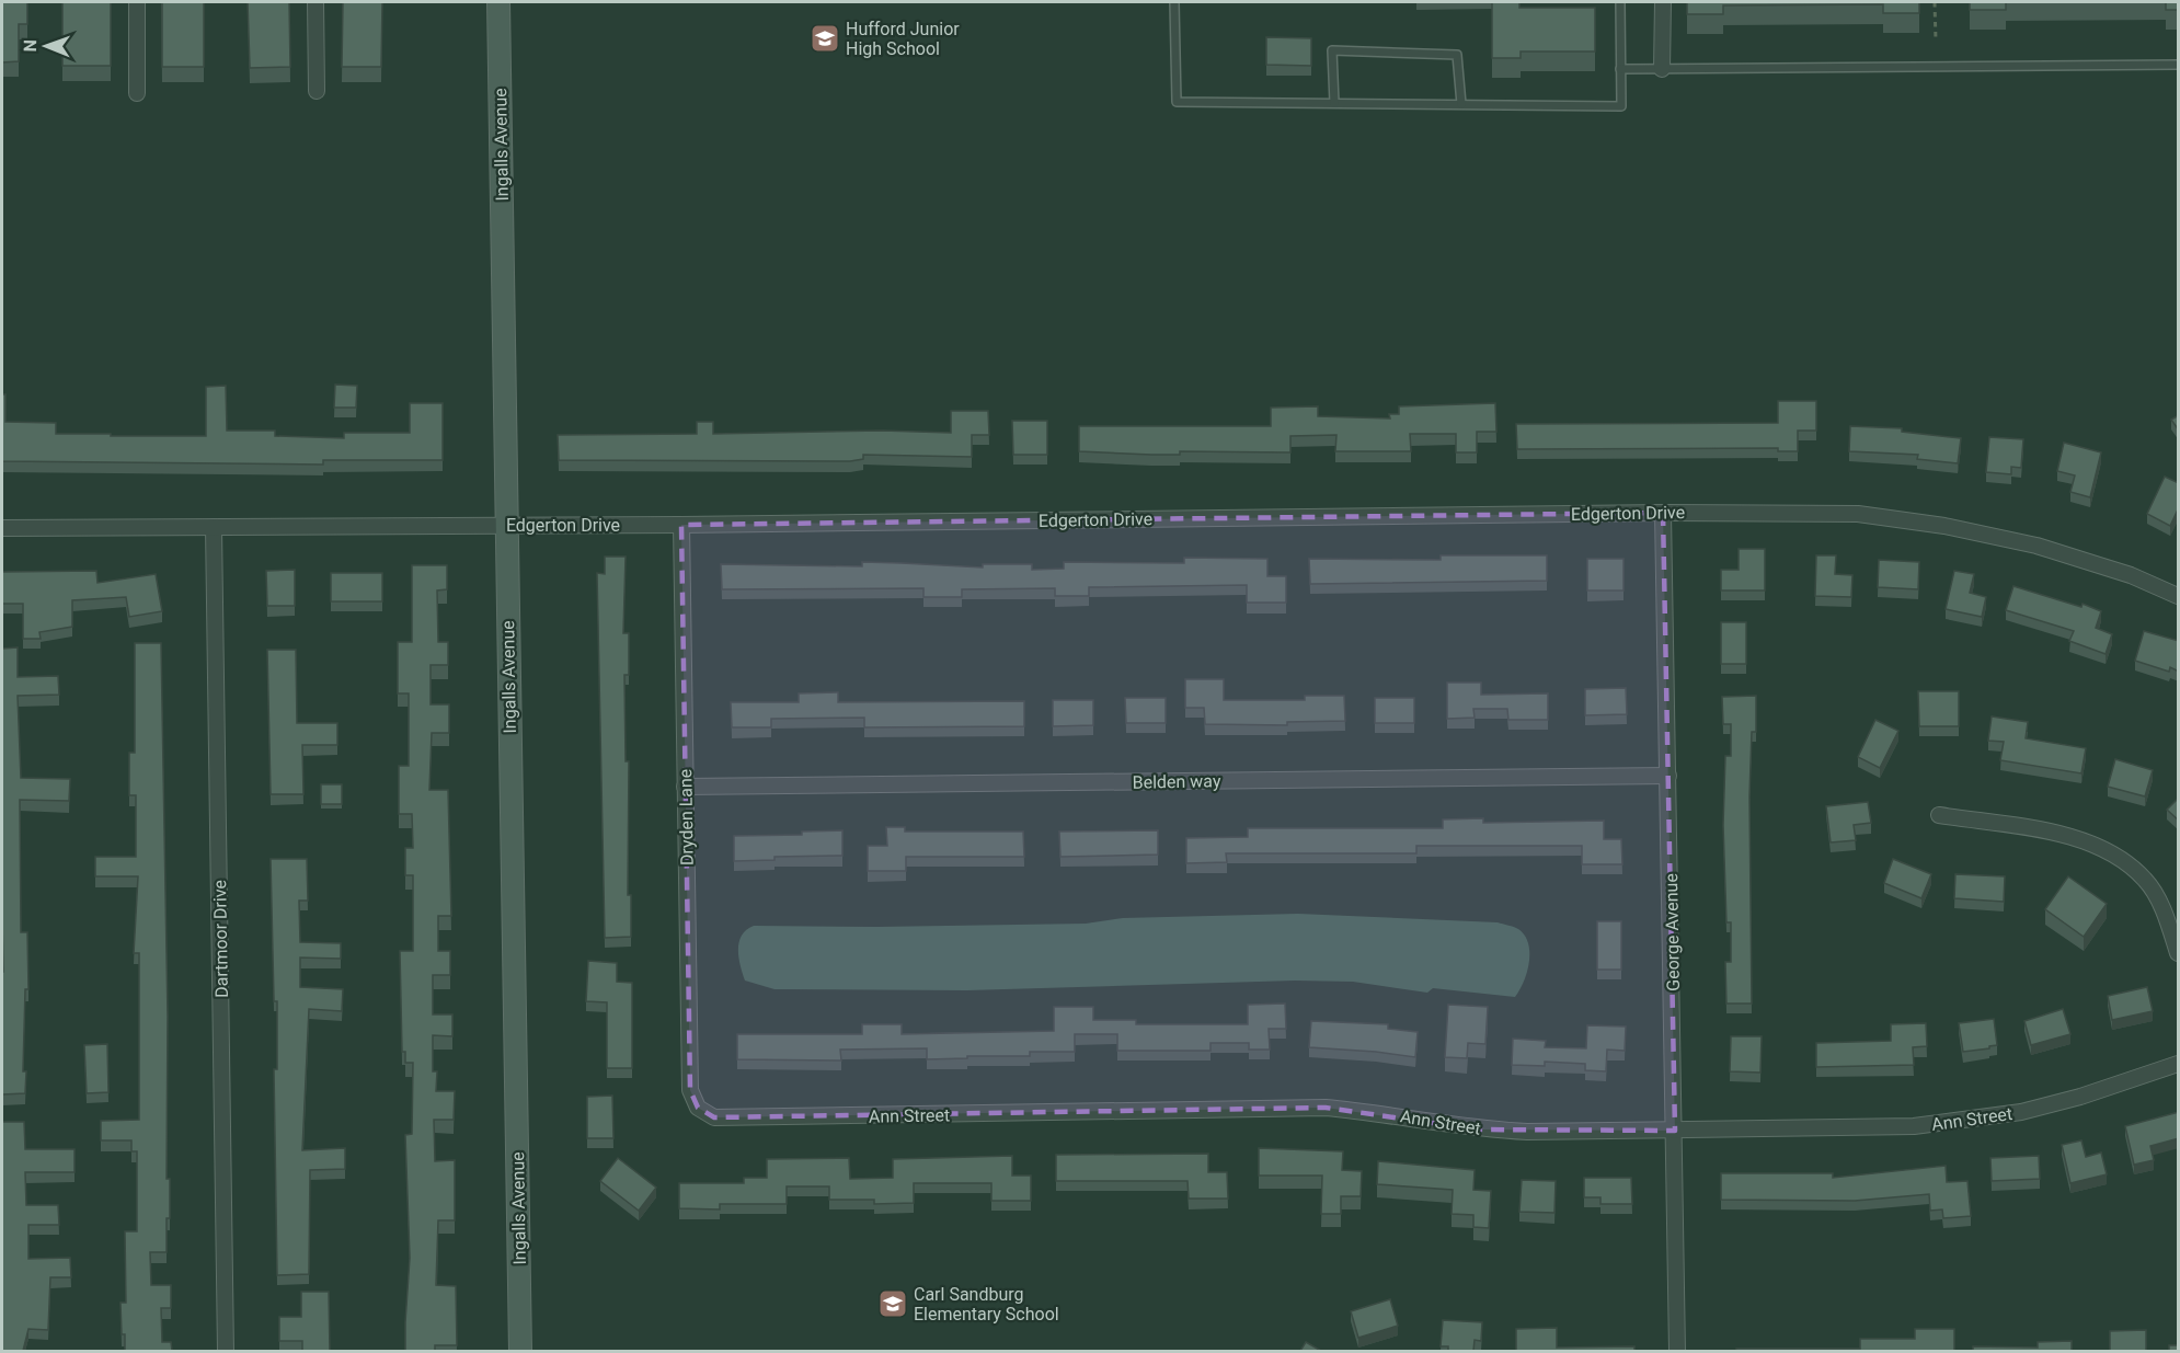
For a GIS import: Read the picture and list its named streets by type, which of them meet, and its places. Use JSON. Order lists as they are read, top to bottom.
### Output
{
  "streets": {
    "street": [
      "Ingalls Avenue",
      "Edgerton Drive",
      "Belden way",
      "Dryden Lane",
      "George Avenue",
      "Dartmoor Drive",
      "Ann Street"
    ]
  },
  "crossings": [
    ["Ingalls Avenue", "Edgerton Drive"],
    ["Edgerton Drive", "Dryden Lane"],
    ["Edgerton Drive", "George Avenue"],
    ["Edgerton Drive", "Dartmoor Drive"],
    ["Belden way", "Dryden Lane"],
    ["Belden way", "George Avenue"],
    ["Dryden Lane", "Ann Street"],
    ["George Avenue", "Ann Street"]
  ],
  "places": {
    "school or university": ["Hufford Junior High School", "Carl Sandburg Elementary School"]
  },
  "north": "left"
}
